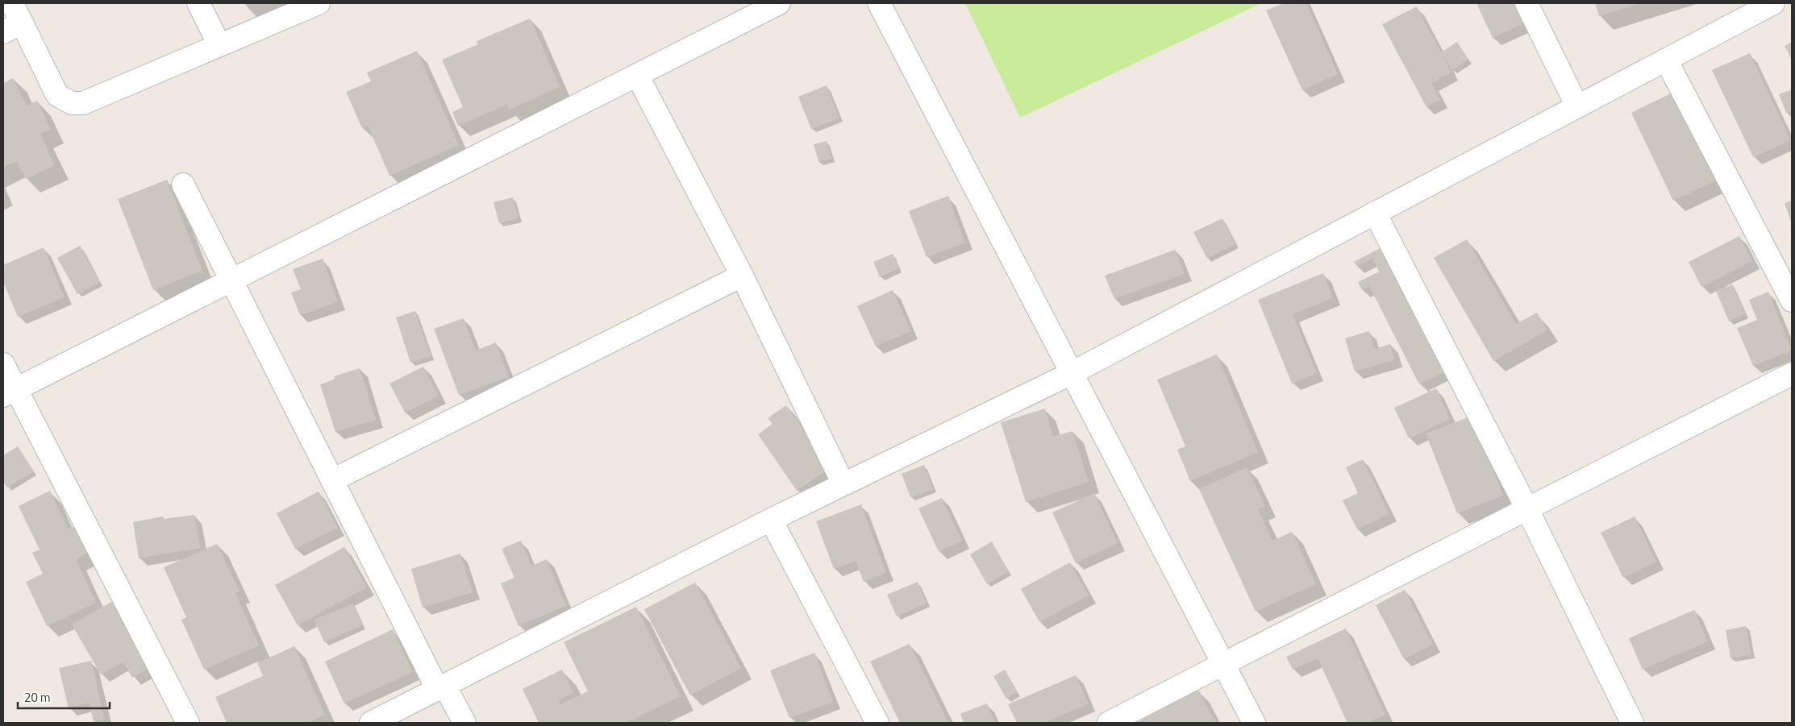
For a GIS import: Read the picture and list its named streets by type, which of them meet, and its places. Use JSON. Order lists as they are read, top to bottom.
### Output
{
  "scale_bar": "20 m"
}
